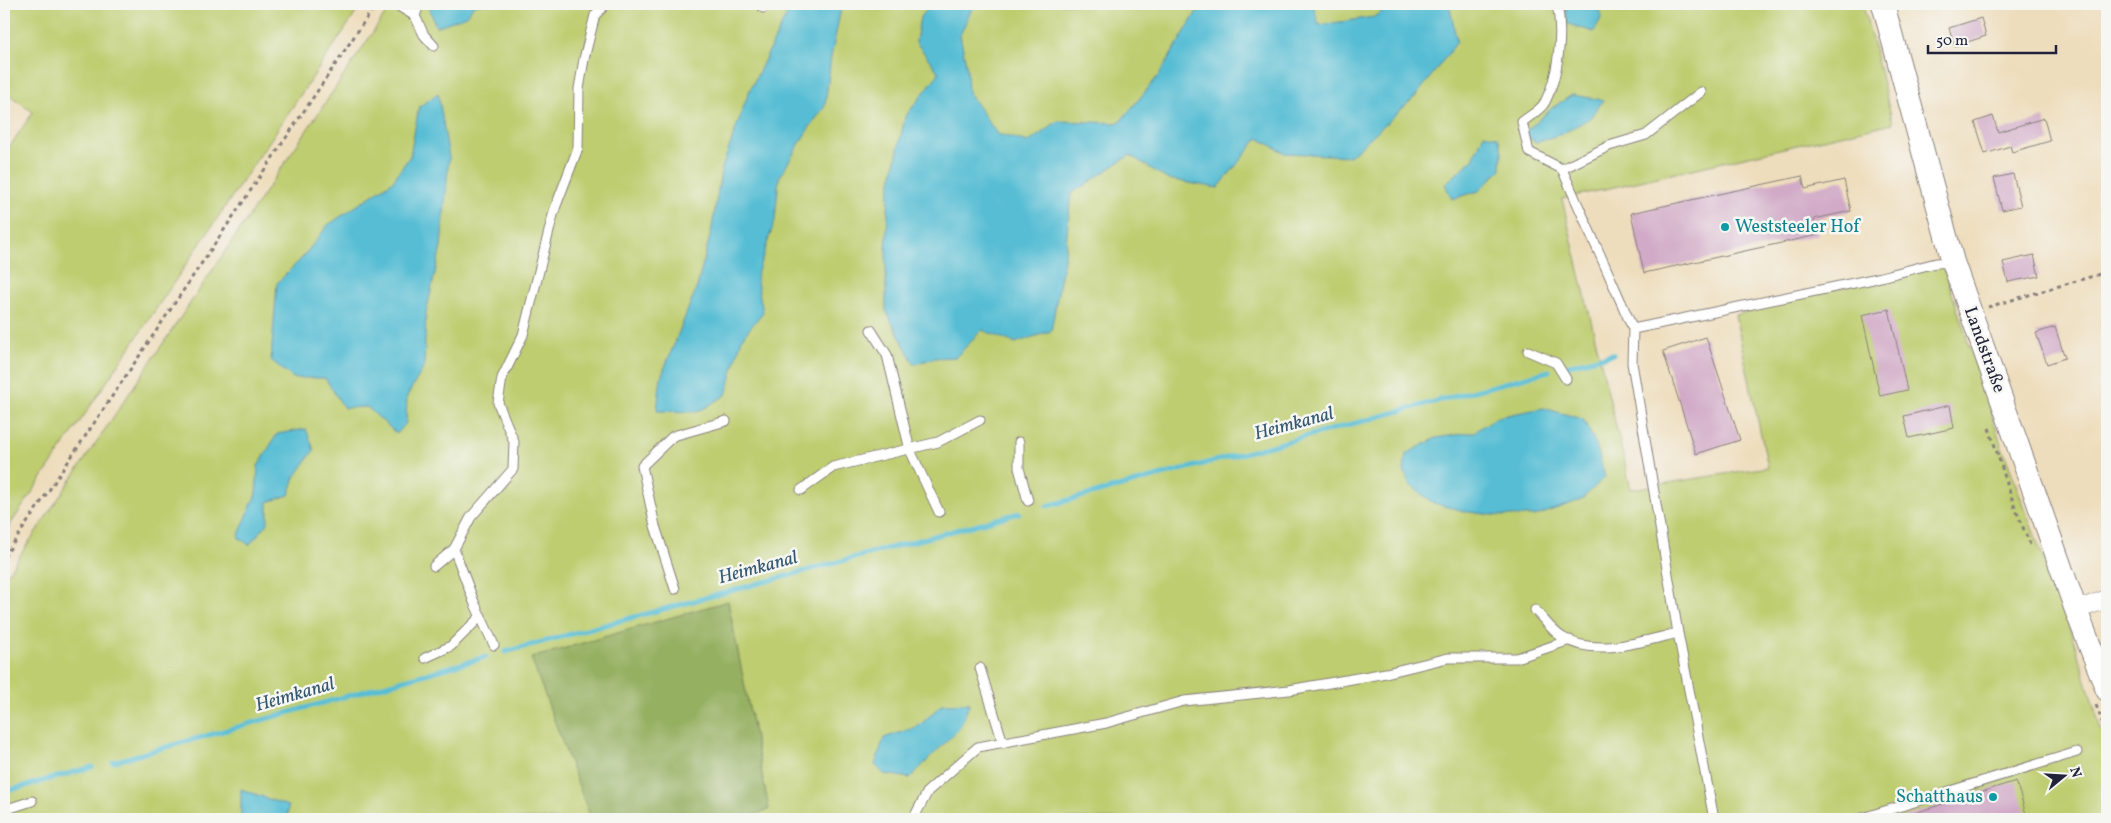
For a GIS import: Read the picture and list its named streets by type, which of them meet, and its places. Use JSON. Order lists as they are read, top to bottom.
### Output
{
  "streets": {
    "street": ["Landstraße"]
  },
  "water": ["Heimkanal"],
  "places": ["Weststeeler Hof", "Schatthaus"],
  "scale_bar": "50 m",
  "north": "right"
}
